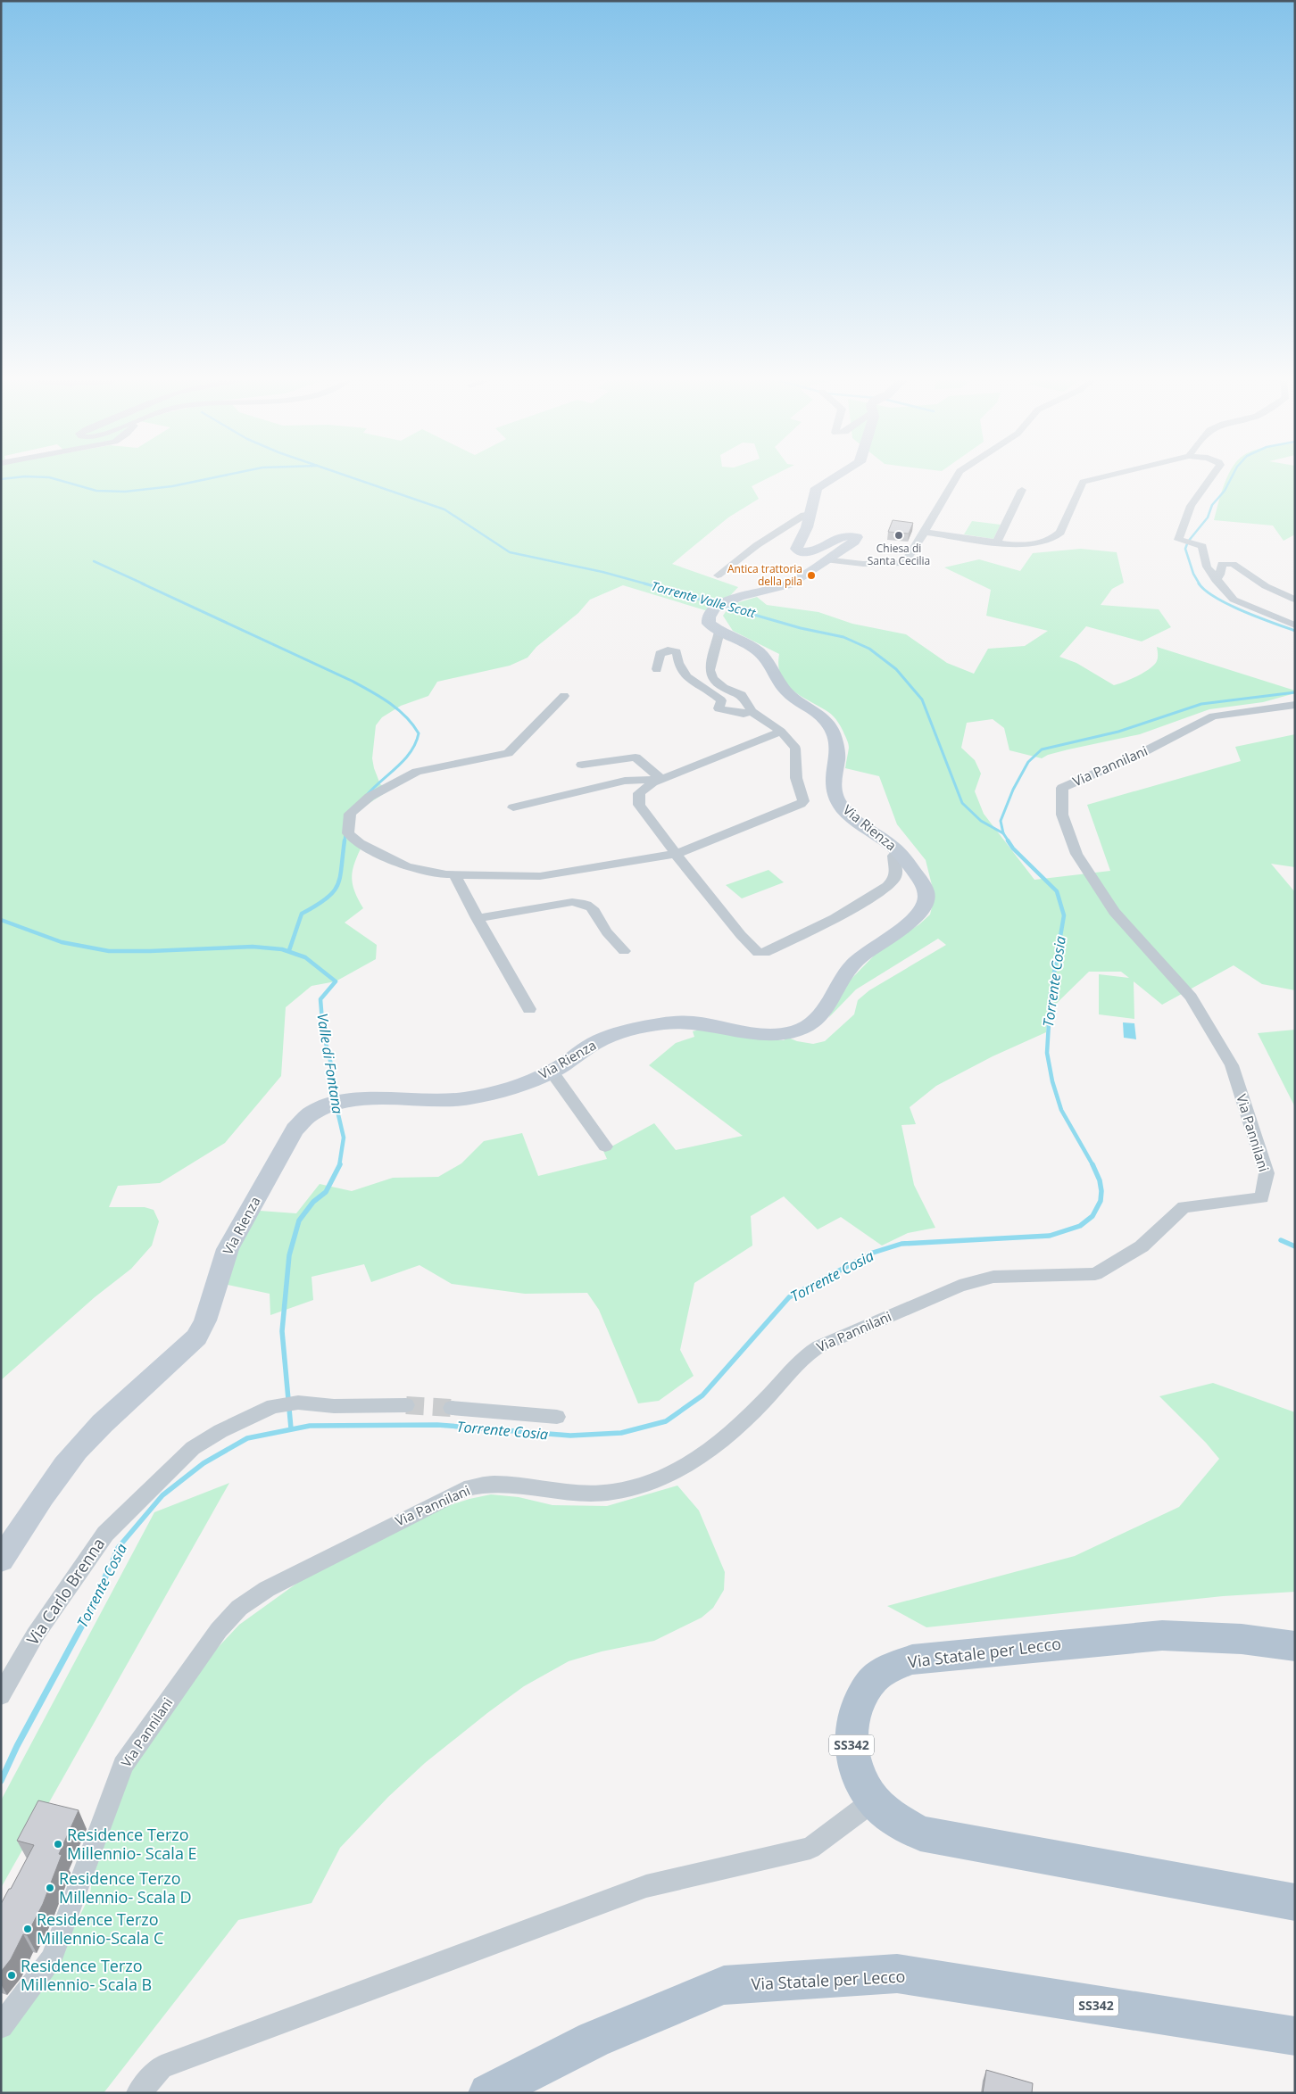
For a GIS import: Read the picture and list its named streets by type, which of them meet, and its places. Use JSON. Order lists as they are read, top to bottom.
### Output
{
  "streets": {
    "main road": ["Via Statale per Lecco", "SS342"],
    "street": ["Via Pannilani", "Via Rienza", "Via Carlo Brenna"]
  },
  "water": ["Torrente Valle Scott", "Torrente Cosia", "Valle di Fontana"],
  "places": [
    "Chiesa di Santa Cecilia",
    "Antica trattoria della pila",
    "Residence Terzo Millennio- Scala E",
    "Residence Terzo Millennio- Scala D",
    "Residence Terzo Millennio-Scala C",
    "Residence Terzo Millennio- Scala B"
  ]
}
